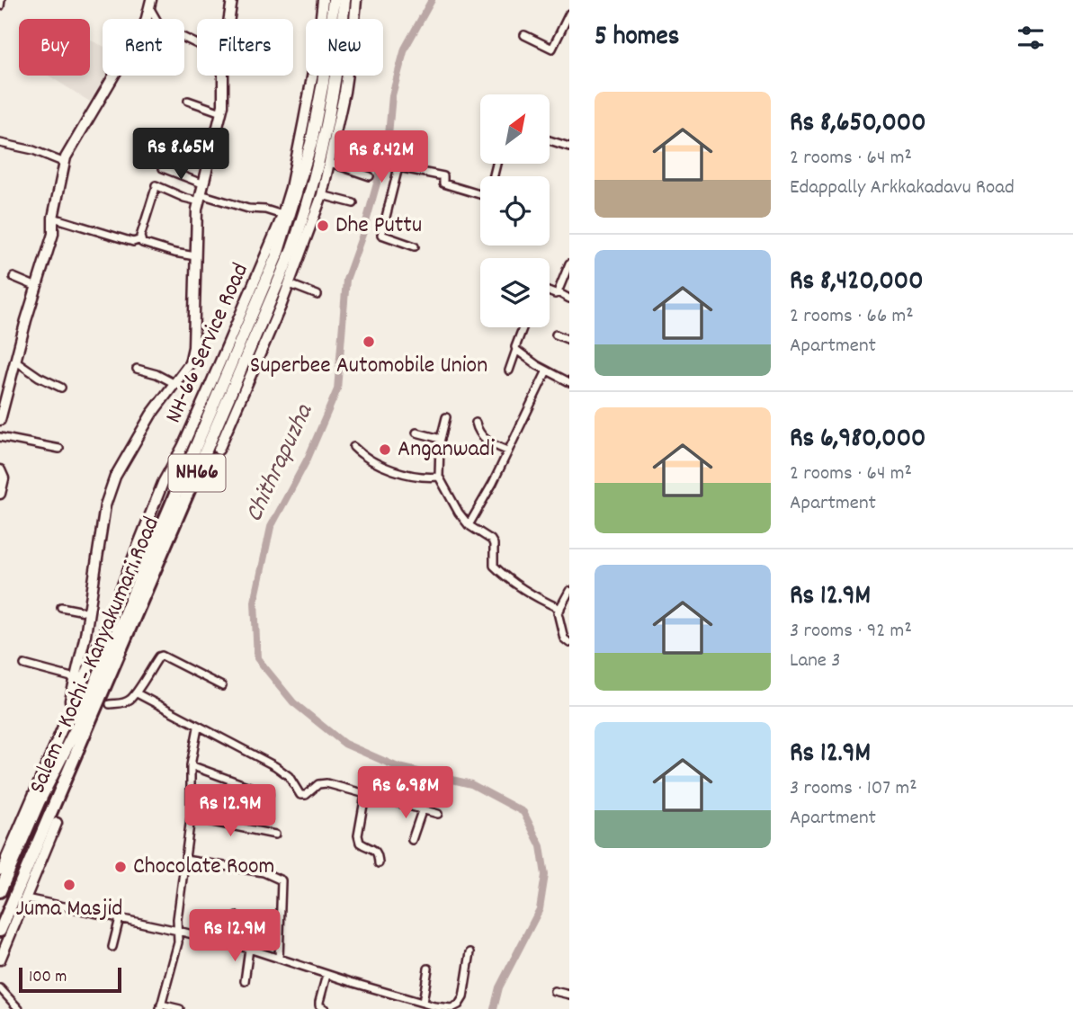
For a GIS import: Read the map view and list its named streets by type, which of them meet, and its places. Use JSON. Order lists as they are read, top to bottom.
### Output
{
  "streets": {
    "highway": ["NH66", "Salem - Kochi - Kanyakumari Road"],
    "street": ["NH-66 Service Road"]
  },
  "crossings": [
    ["NH-66 Service Road", "Salem - Kochi - Kanyakumari Road"]
  ],
  "water": ["Chithrapuzha"],
  "places": [
    "Dhe Puttu",
    "Superbee Automobile Union",
    "Anganwadi",
    "Chocolate Room",
    "Juma Masjid"
  ],
  "scale_bar": "100 m",
  "north": "top right",
  "page": {
    "heading": "5 homes",
    "chip": [
      "Buy",
      "Rent",
      "Filters",
      "New"
    ],
    "list": [
      {
        "name": "Rs 8,650,000",
        "note": "2 rooms · 64 m² · Edappally Arkkakadavu Road"
      },
      {
        "name": "Rs 8,420,000",
        "note": "2 rooms · 66 m² · Apartment"
      },
      {
        "name": "Rs 6,980,000",
        "note": "2 rooms · 64 m² · Apartment"
      },
      {
        "name": "Rs 12.9M",
        "note": "3 rooms · 92 m² · Lane 3"
      },
      {
        "name": "Rs 12.9M",
        "note": "3 rooms · 107 m² · Apartment"
      }
    ],
    "price": [
      "Rs 8.65M",
      "Rs 8.42M",
      "Rs 6.98M",
      "Rs 12.9M",
      "Rs 12.9M"
    ],
    "scale": "100 m"
  }
}
